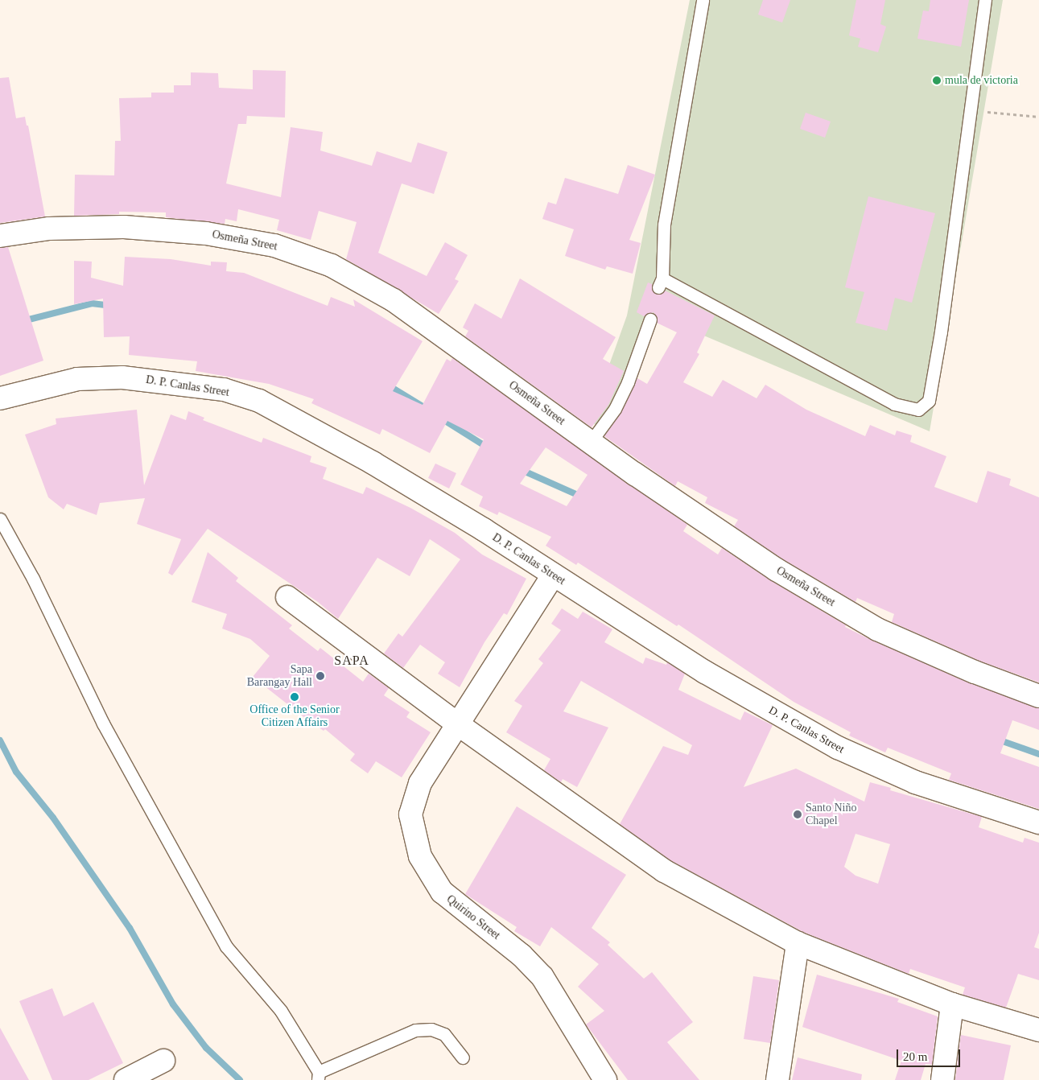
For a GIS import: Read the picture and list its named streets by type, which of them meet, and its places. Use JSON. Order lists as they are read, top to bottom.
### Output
{
  "streets": {
    "street": ["Osmeña Street", "D. P. Canlas Street", "Quirino Street"]
  },
  "crossings": [
    ["D. P. Canlas Street", "Quirino Street"]
  ],
  "districts": ["SAPA"],
  "places": [
    "mula de victoria",
    "Sapa Barangay Hall",
    "Office of the Senior Citizen Affairs",
    "Santo Niño Chapel"
  ],
  "scale_bar": "20 m"
}
